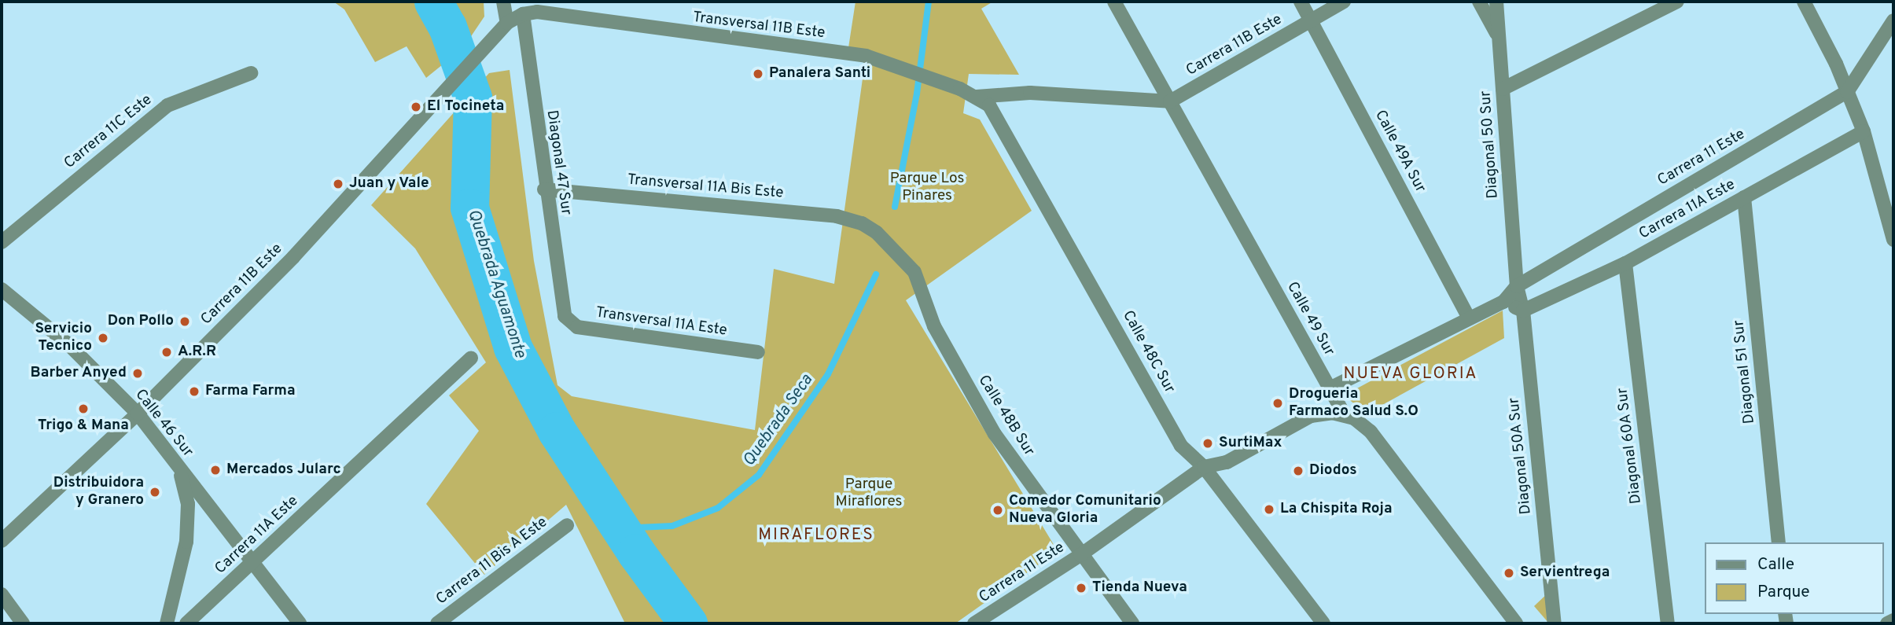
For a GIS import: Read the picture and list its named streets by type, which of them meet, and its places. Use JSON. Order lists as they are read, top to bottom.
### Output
{
  "streets": {
    "street": [
      "Transversal 11B Este",
      "Carrera 11B Este",
      "Carrera 11C Este",
      "Diagonal 50 Sur",
      "Calle 49A Sur",
      "Carrera 11 Este",
      "Diagonal 47 Sur",
      "Transversal 11A Bis Este",
      "Carrera 11A Este",
      "Calle 49 Sur",
      "Transversal 11A Este",
      "Calle 48C Sur",
      "Diagonal 51 Sur",
      "Calle 48B Sur",
      "Calle 46 Sur",
      "Diagonal 60A Sur",
      "Diagonal 50A Sur",
      "Carrera 11 Bis A Este"
    ]
  },
  "crossings": [
    ["Transversal 11B Este", "Carrera 11B Este"],
    ["Transversal 11B Este", "Diagonal 47 Sur"],
    ["Transversal 11B Este", "Calle 48C Sur"],
    ["Carrera 11B Este", "Calle 49A Sur"],
    ["Carrera 11B Este", "Calle 49 Sur"],
    ["Carrera 11B Este", "Calle 46 Sur"],
    ["Diagonal 50 Sur", "Carrera 11 Este"],
    ["Diagonal 50 Sur", "Diagonal 50A Sur"],
    ["Calle 49A Sur", "Carrera 11 Este"],
    ["Carrera 11 Este", "Calle 49 Sur"],
    ["Carrera 11 Este", "Calle 48C Sur"],
    ["Carrera 11 Este", "Calle 48B Sur"],
    ["Carrera 11 Este", "Diagonal 50A Sur"],
    ["Diagonal 47 Sur", "Transversal 11A Bis Este"],
    ["Diagonal 47 Sur", "Transversal 11A Este"],
    ["Transversal 11A Bis Este", "Calle 48B Sur"],
    ["Carrera 11A Este", "Diagonal 51 Sur"],
    ["Carrera 11A Este", "Calle 46 Sur"],
    ["Carrera 11A Este", "Diagonal 60A Sur"],
    ["Carrera 11A Este", "Diagonal 50A Sur"]
  ],
  "districts": ["NUEVA GLORIA", "MIRAFLORES"],
  "water": ["Quebrada Aguamonte", "Quebrada Seca"],
  "parks": ["Parque Los Pinares", "Parque Miraflores"],
  "places": [
    "Panalera Santi",
    "El Tocineta",
    "Juan y Vale",
    "Don Pollo",
    "Servicio Tecnico",
    "A.R.R",
    "Barber Anyed",
    "Farma Farma",
    "Drogueria Farmaco Salud S.O",
    "Trigo & Mana",
    "SurtiMax",
    "Mercados Jularc",
    "Diodos",
    "Distribuidora y Granero",
    "La Chispita Roja",
    "Comedor Comunitario Nueva Gloria",
    "Servientrega",
    "Tienda Nueva"
  ],
  "legend": ["Calle", "Parque"]
}
